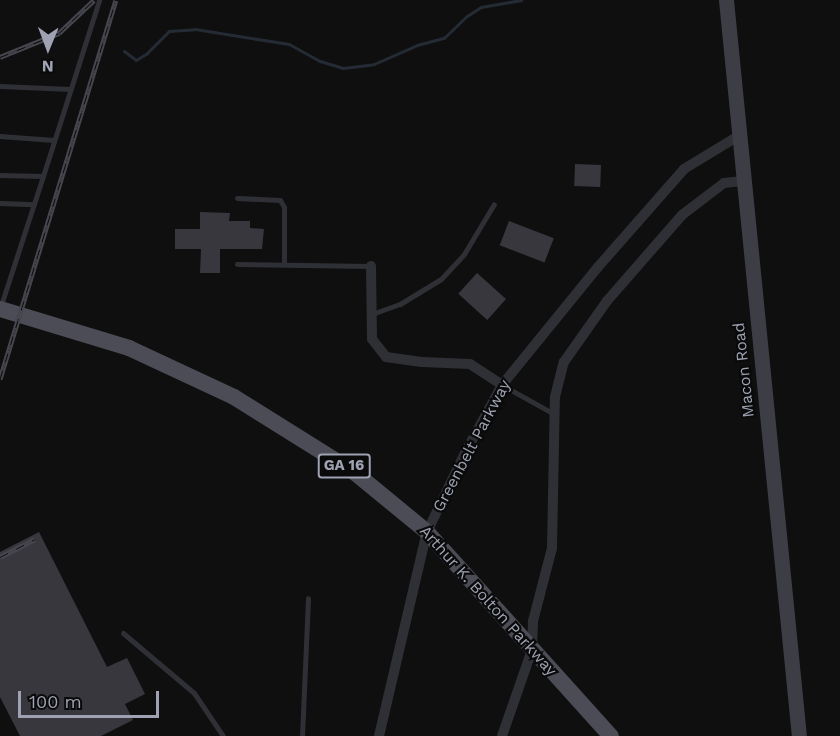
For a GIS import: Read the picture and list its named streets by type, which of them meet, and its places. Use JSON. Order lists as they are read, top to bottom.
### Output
{
  "streets": {
    "main road": ["Macon Road", "GA 16", "Arthur K. Bolton Parkway"],
    "street": ["Greenbelt Parkway"]
  },
  "crossings": [
    ["Macon Road", "Greenbelt Parkway"],
    ["Greenbelt Parkway", "Arthur K. Bolton Parkway"]
  ],
  "scale_bar": "100 m",
  "north": "bottom"
}
